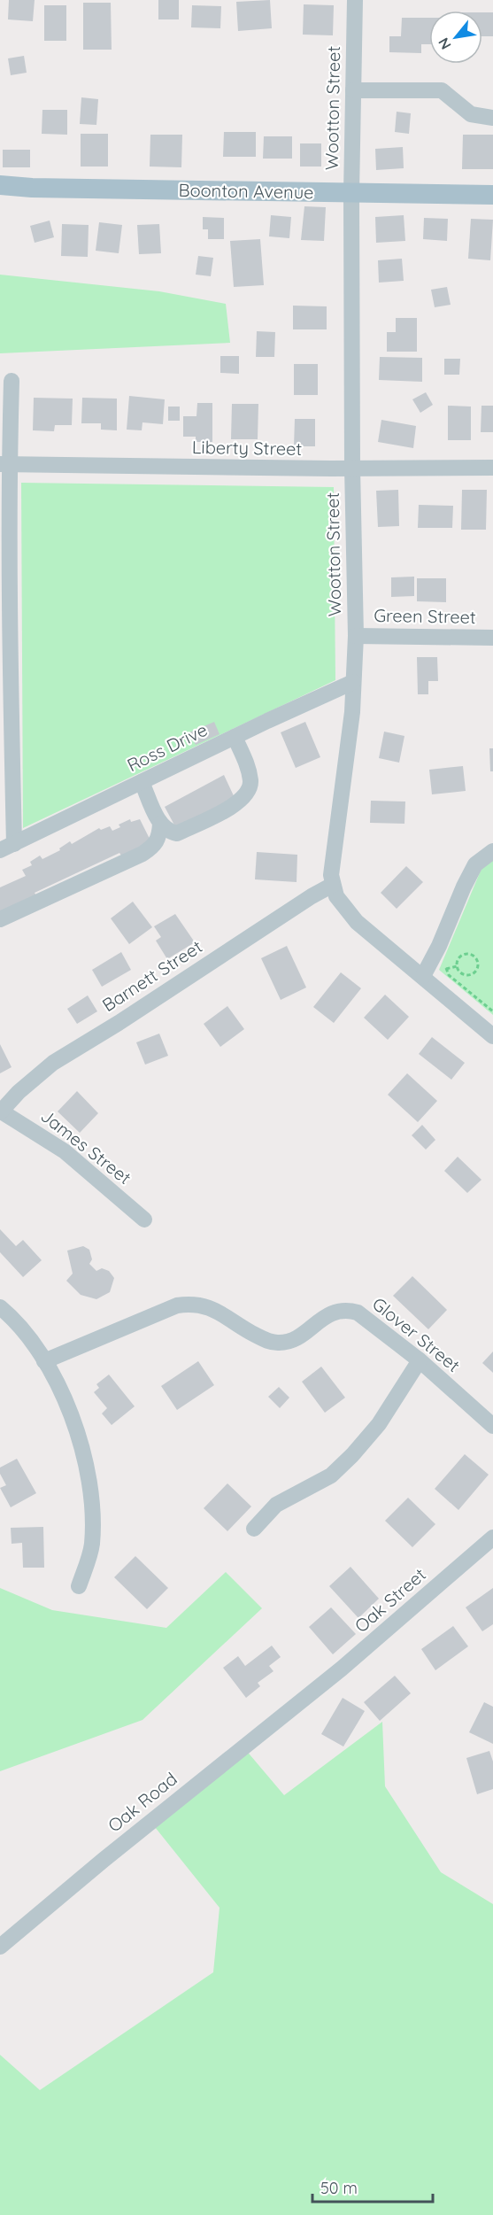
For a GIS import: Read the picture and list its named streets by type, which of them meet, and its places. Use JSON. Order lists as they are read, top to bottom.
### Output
{
  "streets": {
    "main road": ["Boonton Avenue"],
    "street": [
      "Wootton Street",
      "Liberty Street",
      "Green Street",
      "Ross Drive",
      "Barnett Street",
      "James Street",
      "Glover Street",
      "Oak Street",
      "Oak Road"
    ]
  },
  "crossings": [
    ["Wootton Street", "Boonton Avenue"],
    ["Wootton Street", "Liberty Street"],
    ["Wootton Street", "Green Street"],
    ["Wootton Street", "Ross Drive"],
    ["Wootton Street", "Barnett Street"],
    ["Barnett Street", "James Street"],
    ["Oak Street", "Oak Road"]
  ],
  "scale_bar": "50 m",
  "north": "bottom left"
}
